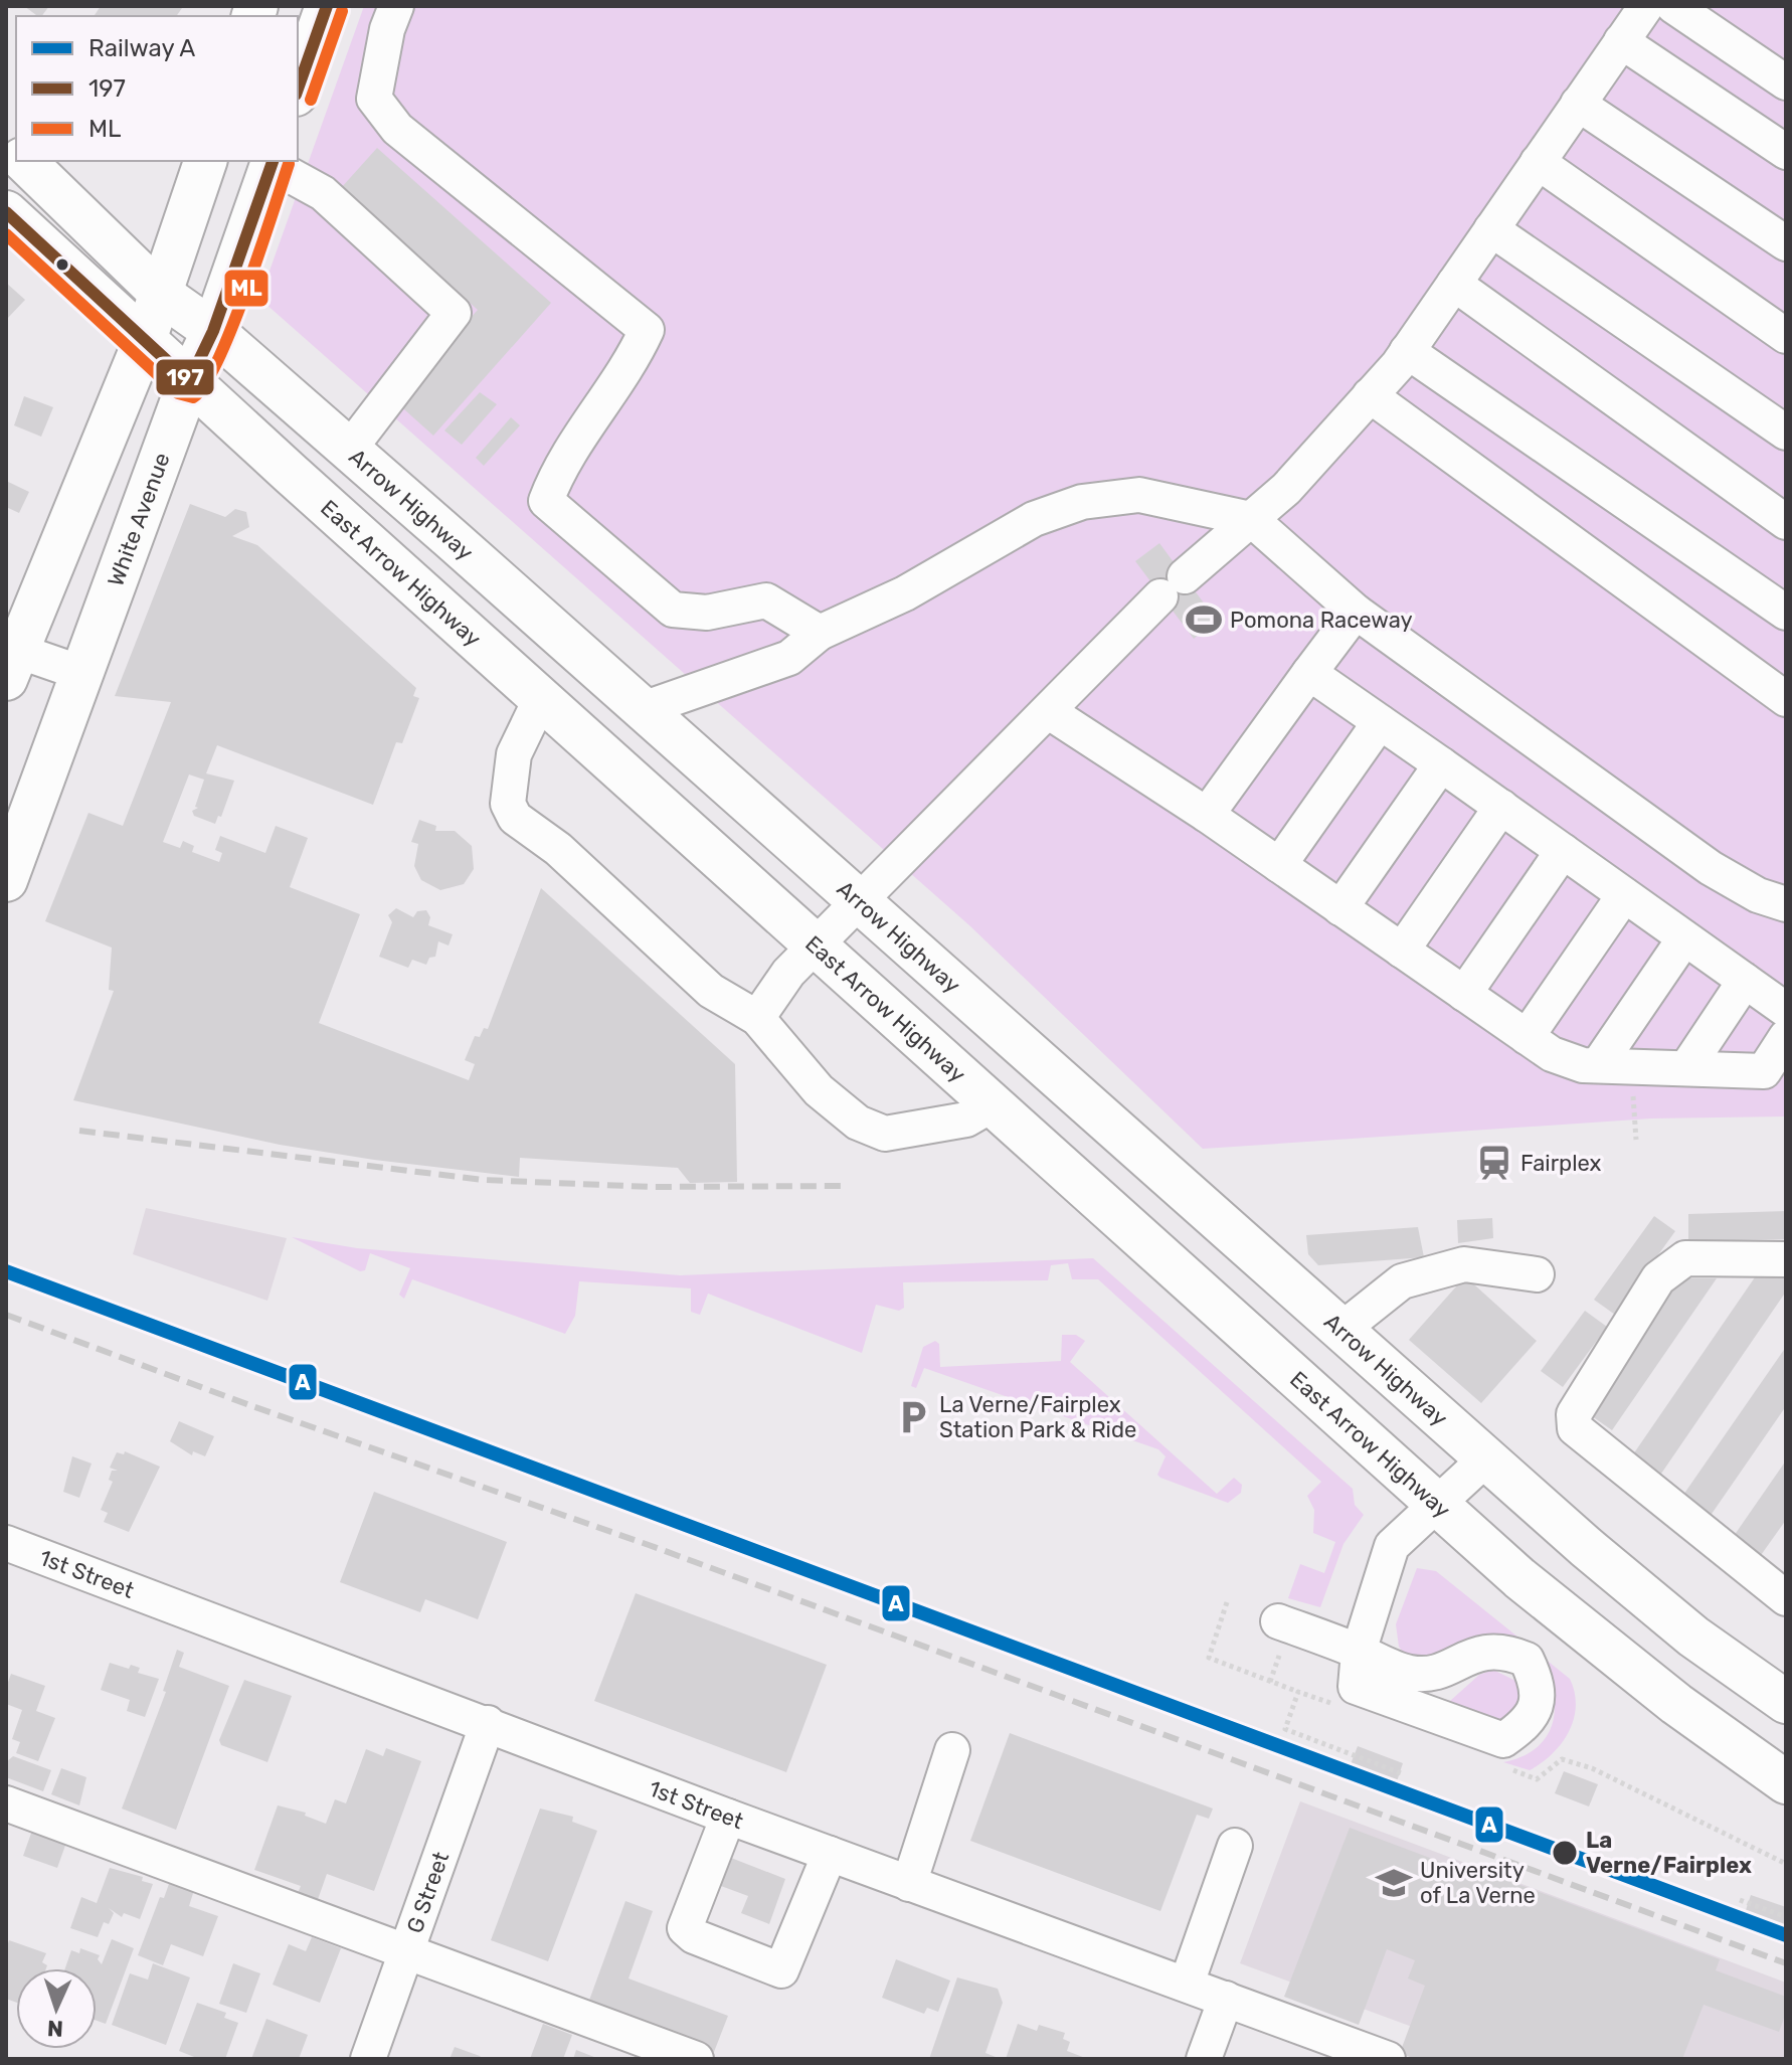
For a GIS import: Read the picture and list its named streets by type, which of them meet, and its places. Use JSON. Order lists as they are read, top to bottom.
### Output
{
  "streets": {
    "main road": ["Arrow Highway", "White Avenue", "East Arrow Highway"],
    "street": ["1st Street", "G Street"]
  },
  "crossings": [
    ["Arrow Highway", "White Avenue"],
    ["White Avenue", "East Arrow Highway"],
    ["1st Street", "G Street"]
  ],
  "places": {
    "sports": ["Pomona Raceway"],
    "station": ["Fairplex"],
    "parking": ["La Verne/Fairplex Station Park & Ride"],
    "other": ["La Verne/Fairplex"],
    "school or university": ["University of La Verne"]
  },
  "lines": ["transit line 197", "transit line ML", "rail line A"],
  "legend": ["Railway A", "197", "ML"],
  "north": "bottom"
}
